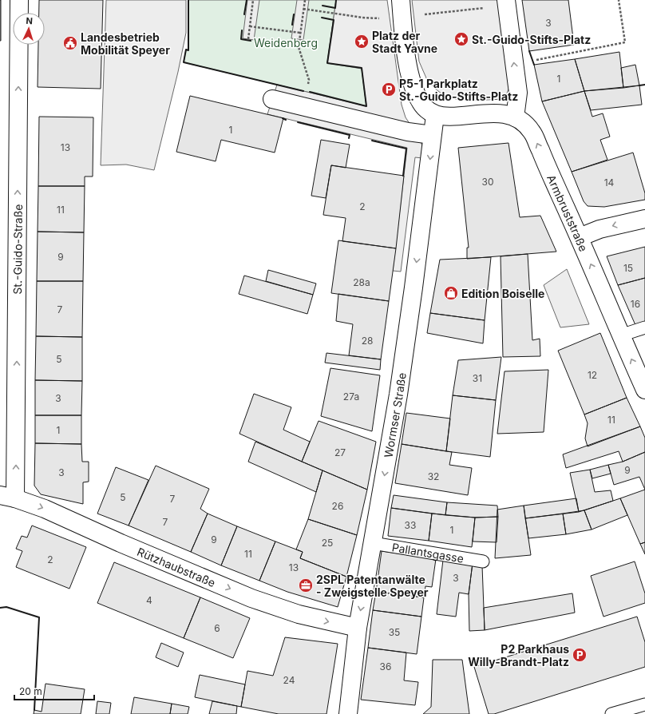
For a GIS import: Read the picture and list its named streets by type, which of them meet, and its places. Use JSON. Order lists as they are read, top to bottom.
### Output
{
  "streets": {
    "street": [
      "Armbruststraße",
      "St.-Guido-Straße",
      "Wormser Straße",
      "Rützhaubstraße"
    ],
    "lane": ["Pallantsgasse"]
  },
  "crossings": [
    ["Armbruststraße", "Wormser Straße"],
    ["St.-Guido-Straße", "Rützhaubstraße"],
    ["Wormser Straße", "Pallantsgasse"],
    ["Wormser Straße", "Rützhaubstraße"]
  ],
  "one_way": [
    "Armbruststraße",
    "St.-Guido-Straße",
    "Wormser Straße",
    "Rützhaubstraße"
  ],
  "parks": ["Weidenberg"],
  "places": {
    "place": ["St.-Guido-Stifts-Platz", "Platz der Stadt Yavne"],
    "public building": ["Landesbetrieb Mobilität Speyer"],
    "parking": ["P5-1 Parkplatz St.-Guido-Stifts-Platz", "P2 Parkhaus Willy-Brandt-Platz"],
    "shop": ["Edition Boiselle"],
    "office": ["2SPL Patentanwälte - Zweigstelle Speyer"]
  },
  "house_numbers": [
    "3",
    "1",
    "1",
    "13",
    "30",
    "14",
    "2",
    "11",
    "9",
    "15",
    "28a",
    "16",
    "7",
    "28",
    "5",
    "12",
    "31",
    "27a",
    "3",
    "11",
    "1",
    "27",
    "9",
    "3",
    "32",
    "5",
    "7",
    "26",
    "7",
    "33",
    "1",
    "9",
    "25",
    "11",
    "2",
    "13",
    "3",
    "4",
    "6",
    "35",
    "36",
    "24"
  ],
  "scale_bar": "20 m",
  "north": "top"
}
